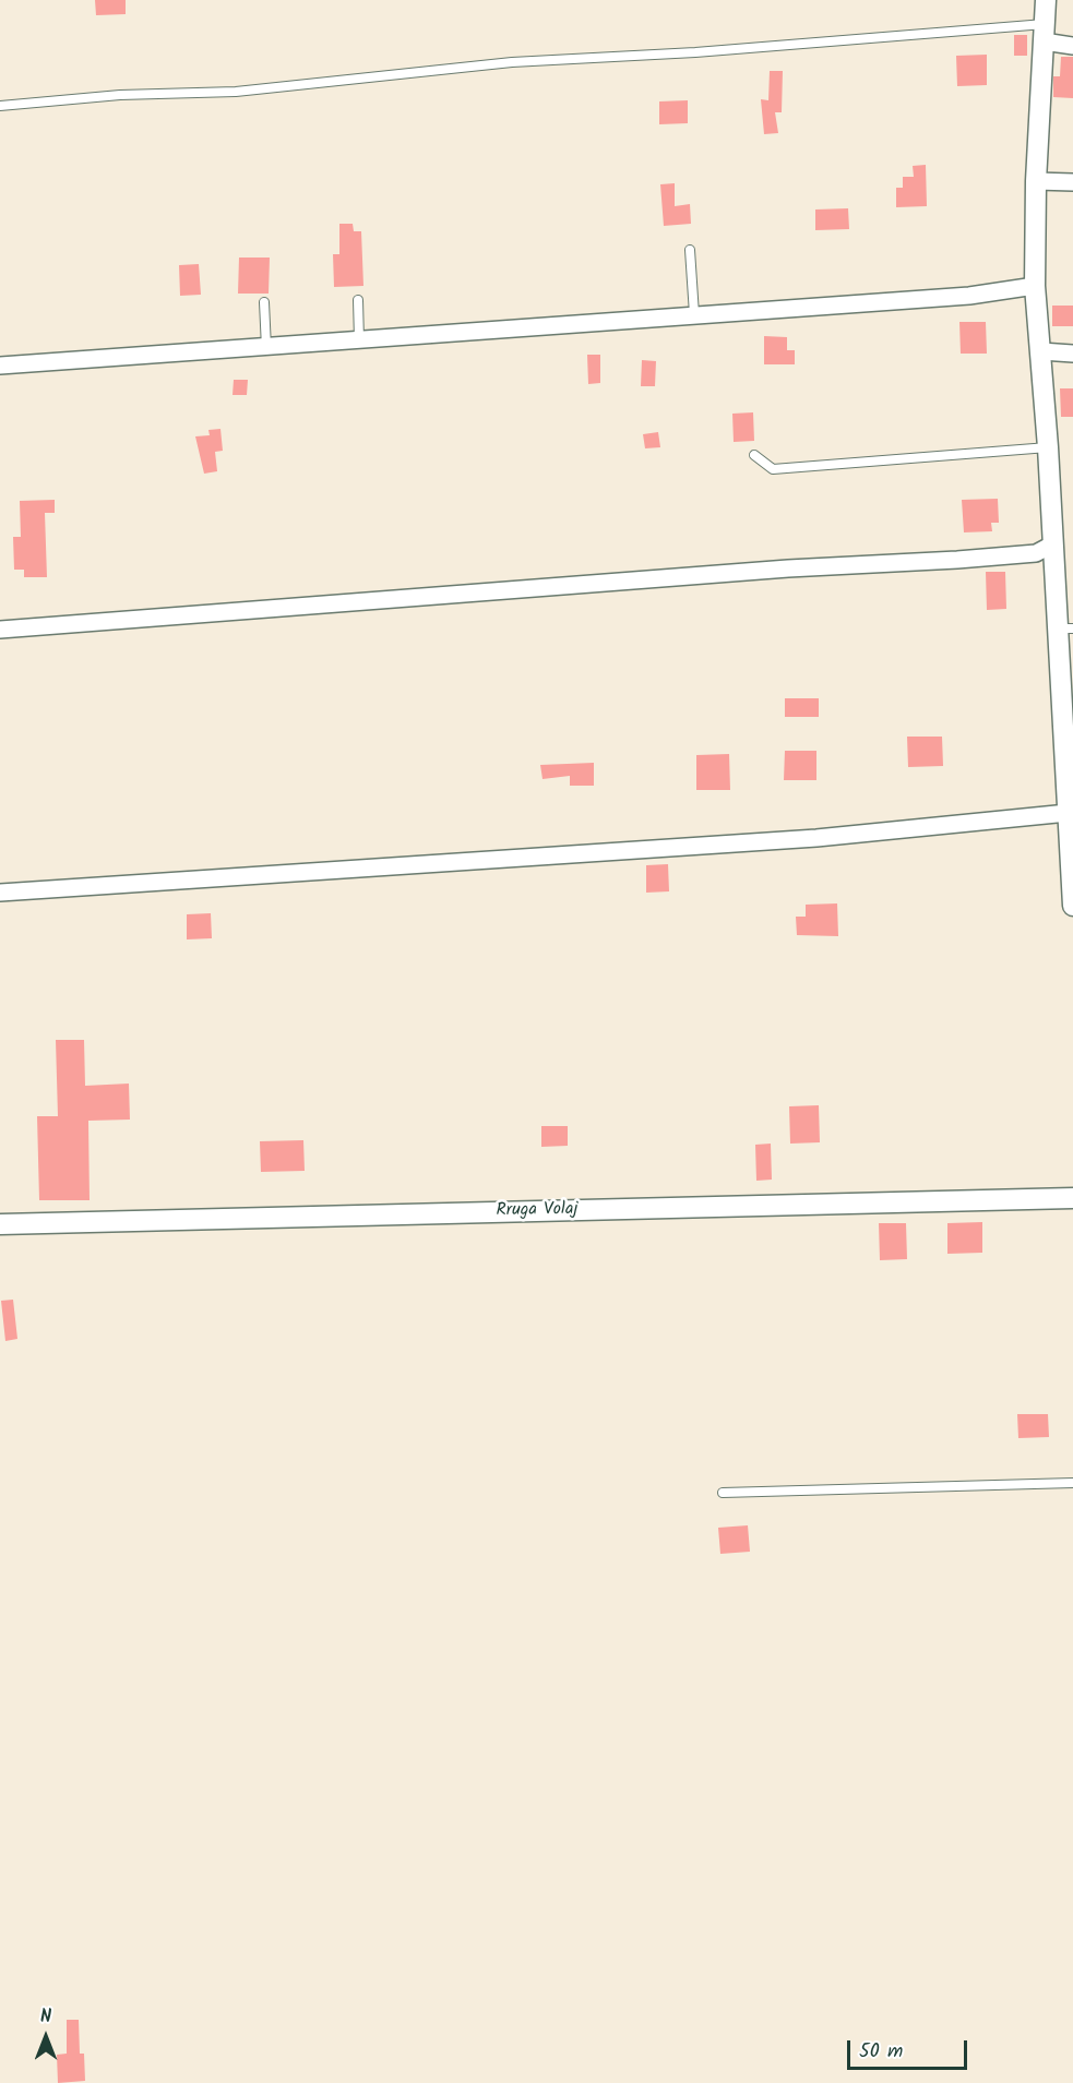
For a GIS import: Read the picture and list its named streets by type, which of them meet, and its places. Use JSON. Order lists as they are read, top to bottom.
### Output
{
  "streets": {
    "street": ["Rruga Volaj"]
  },
  "scale_bar": "50 m",
  "north": "top"
}
